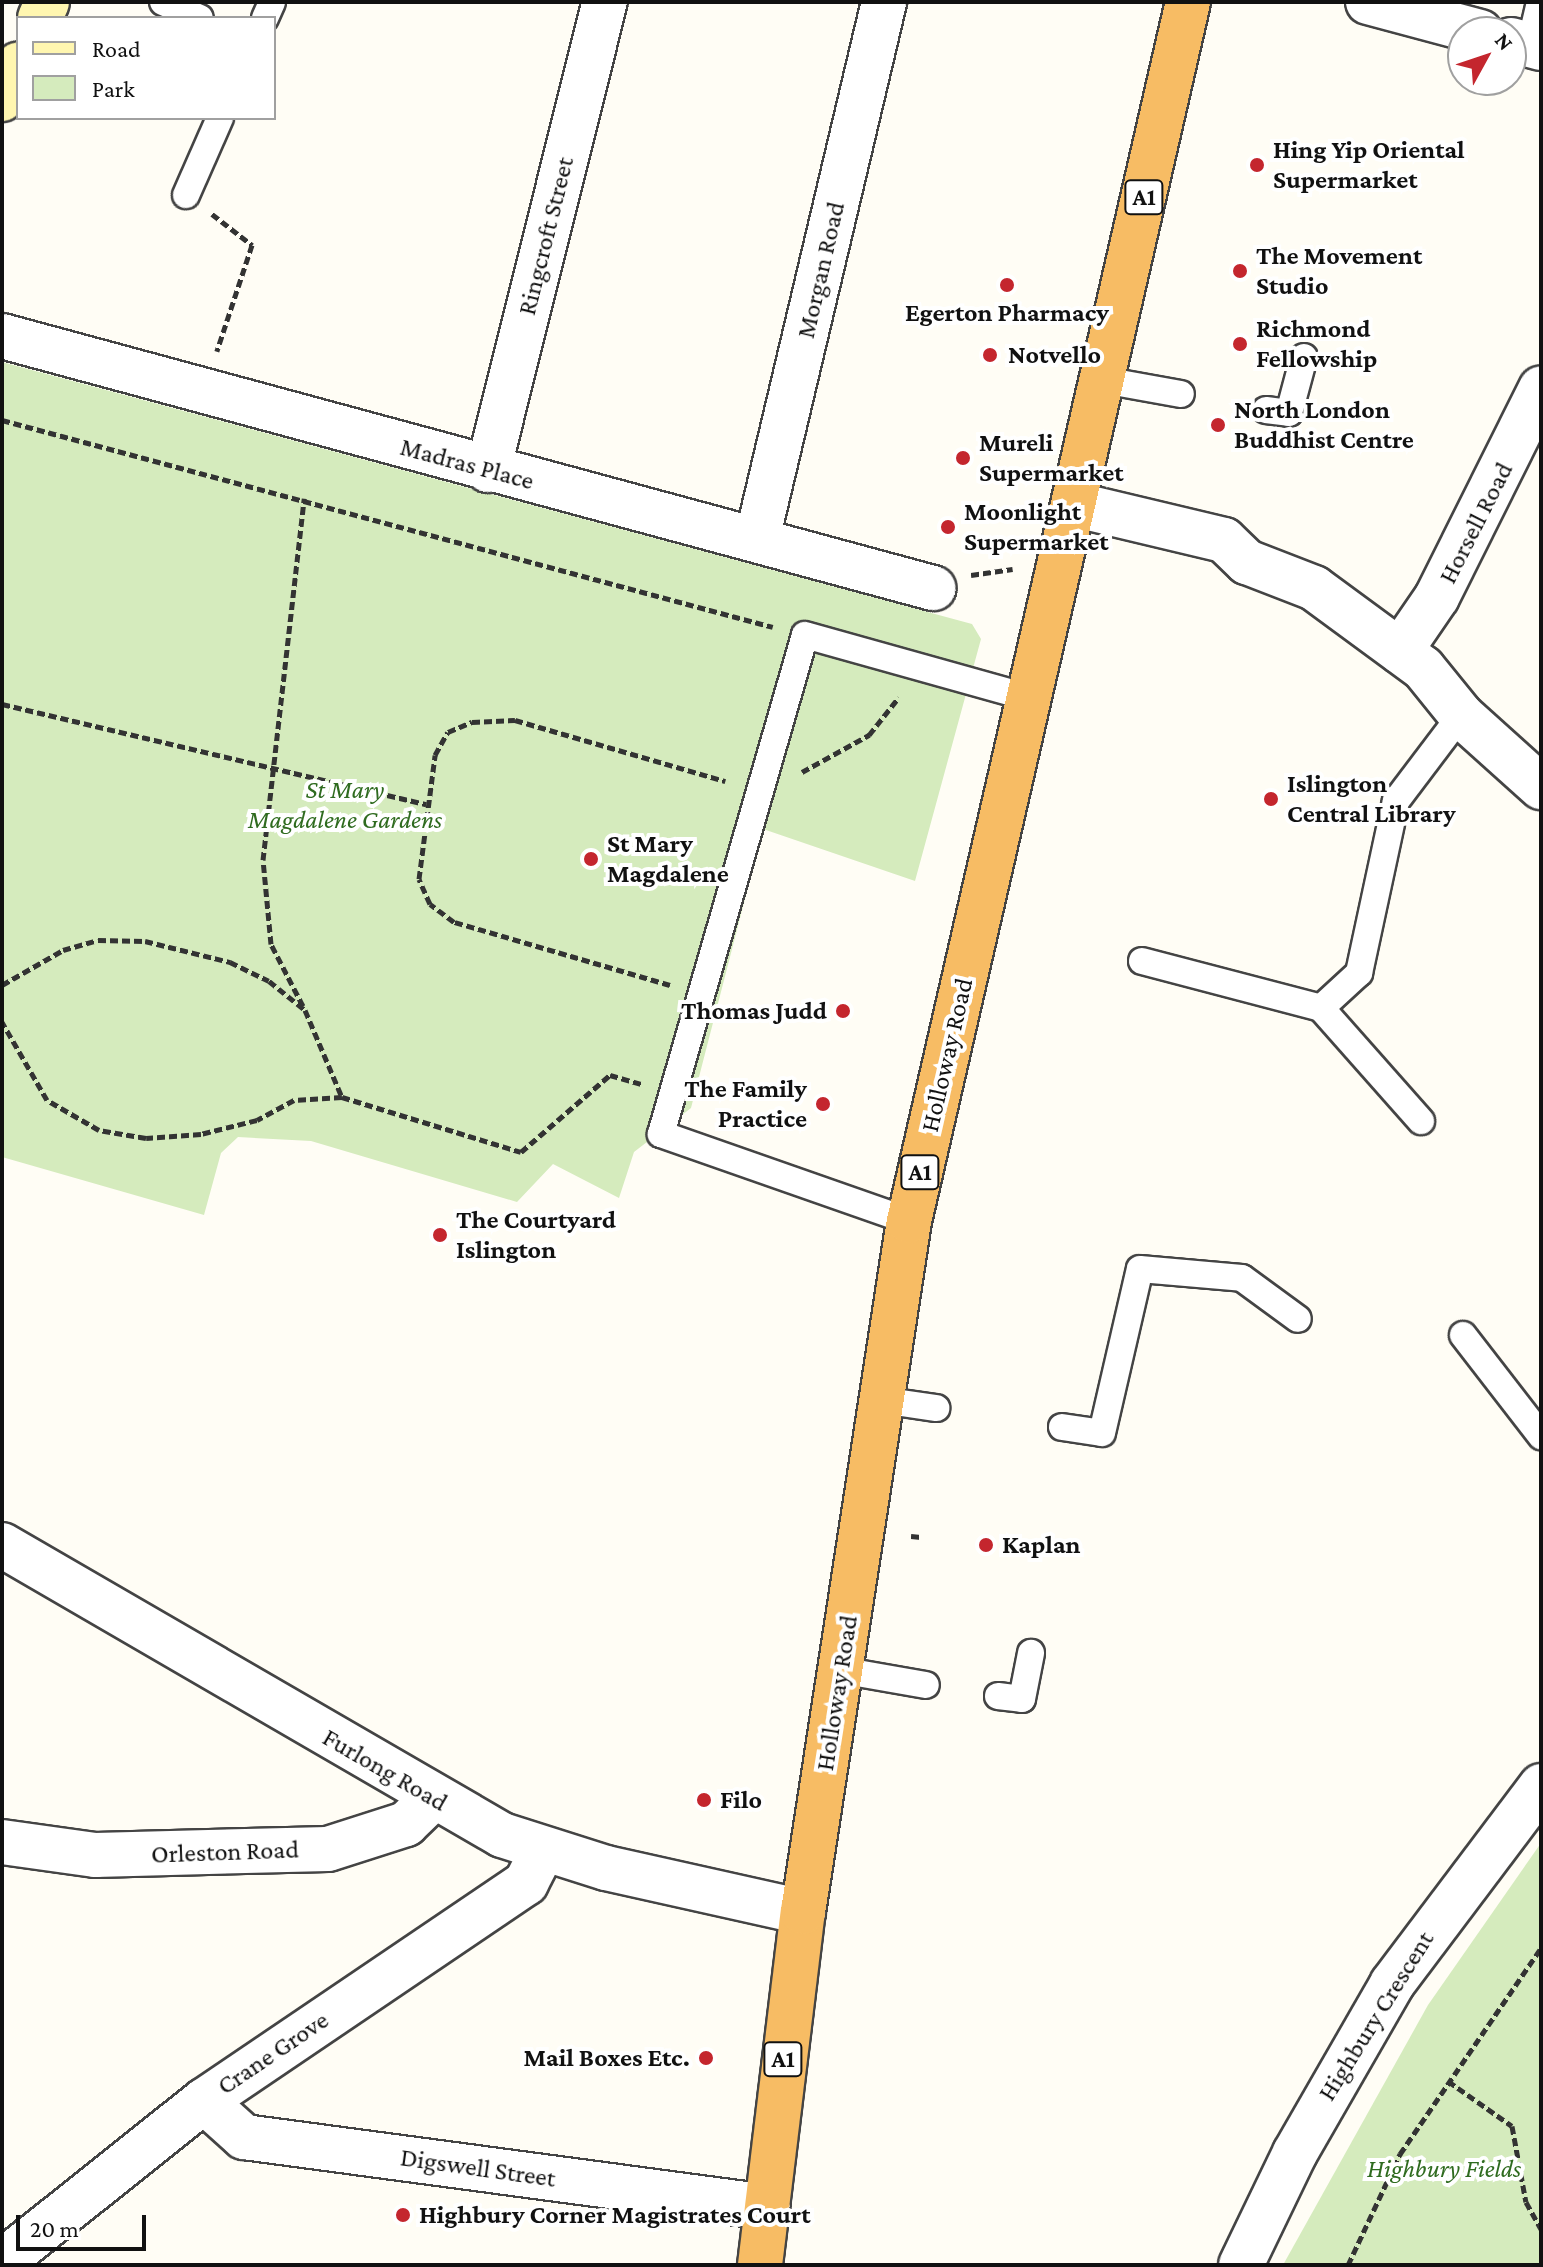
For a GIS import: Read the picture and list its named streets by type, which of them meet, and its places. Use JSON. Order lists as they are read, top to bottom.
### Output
{
  "streets": {
    "highway": ["A1", "Holloway Road"],
    "street": [
      "Ringcroft Street",
      "Morgan Road",
      "Madras Place",
      "Horsell Road",
      "Furlong Road",
      "Orleston Road",
      "Highbury Crescent",
      "Crane Grove",
      "Digswell Street"
    ]
  },
  "crossings": [
    ["Ringcroft Street", "Madras Place"],
    ["Morgan Road", "Madras Place"],
    ["Holloway Road", "Furlong Road"],
    ["Holloway Road", "Digswell Street"],
    ["Furlong Road", "Orleston Road"],
    ["Furlong Road", "Crane Grove"],
    ["Crane Grove", "Digswell Street"]
  ],
  "parks": ["St Mary Magdalene Gardens", "Highbury Fields"],
  "places": [
    "Hing Yip Oriental Supermarket",
    "The Movement Studio",
    "Egerton Pharmacy",
    "Richmond Fellowship",
    "Notvello",
    "North London Buddhist Centre",
    "Mureli Supermarket",
    "Moonlight Supermarket",
    "Islington Central Library",
    "St Mary Magdalene",
    "Thomas Judd",
    "The Family Practice",
    "The Courtyard Islington",
    "Kaplan",
    "Filo",
    "Mail Boxes Etc.",
    "Highbury Corner Magistrates Court"
  ],
  "legend": ["Road", "Park"],
  "scale_bar": "20 m",
  "north": "top right"
}
